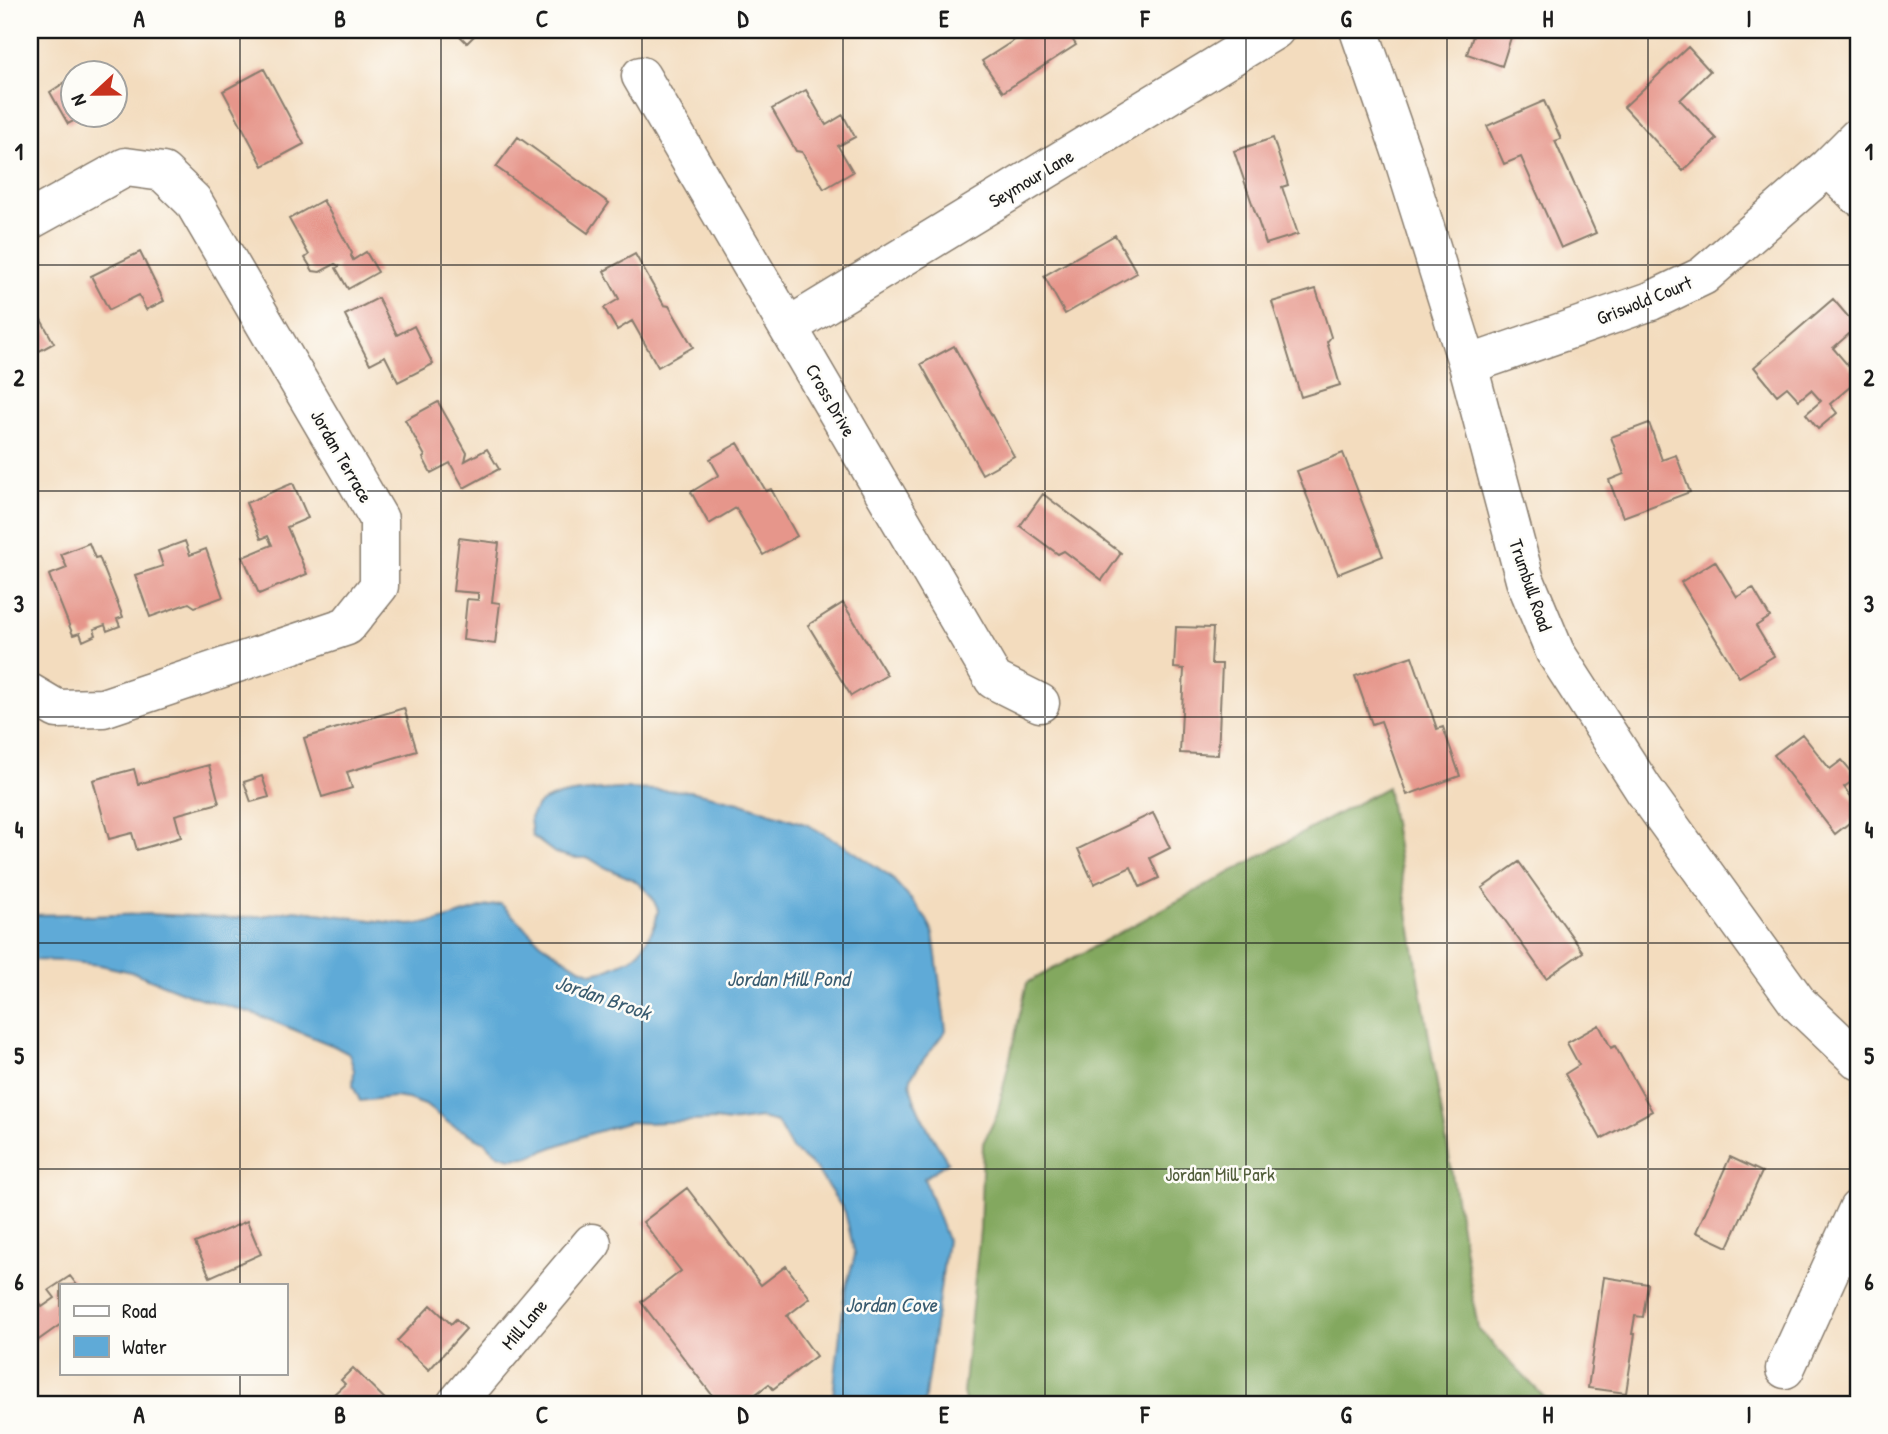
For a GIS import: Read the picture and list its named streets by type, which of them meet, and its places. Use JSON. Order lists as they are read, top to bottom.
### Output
{
  "streets": {
    "street": [
      "Seymour Lane",
      "Griswold Court",
      "Cross Drive",
      "Jordan Terrace",
      "Trumbull Road",
      "Mill Lane"
    ]
  },
  "crossings": [
    ["Seymour Lane", "Cross Drive"],
    ["Griswold Court", "Trumbull Road"]
  ],
  "water": ["Jordan Mill Pond", "Jordan Brook", "Jordan Cove"],
  "parks": ["Jordan Mill Park"],
  "legend": ["Road", "Water"],
  "north": "left",
  "grid": {
    "columns": [
      "A",
      "B",
      "C",
      "D",
      "E",
      "F",
      "G",
      "H",
      "I"
    ],
    "rows": [
      "1",
      "2",
      "3",
      "4",
      "5",
      "6"
    ]
  }
}
